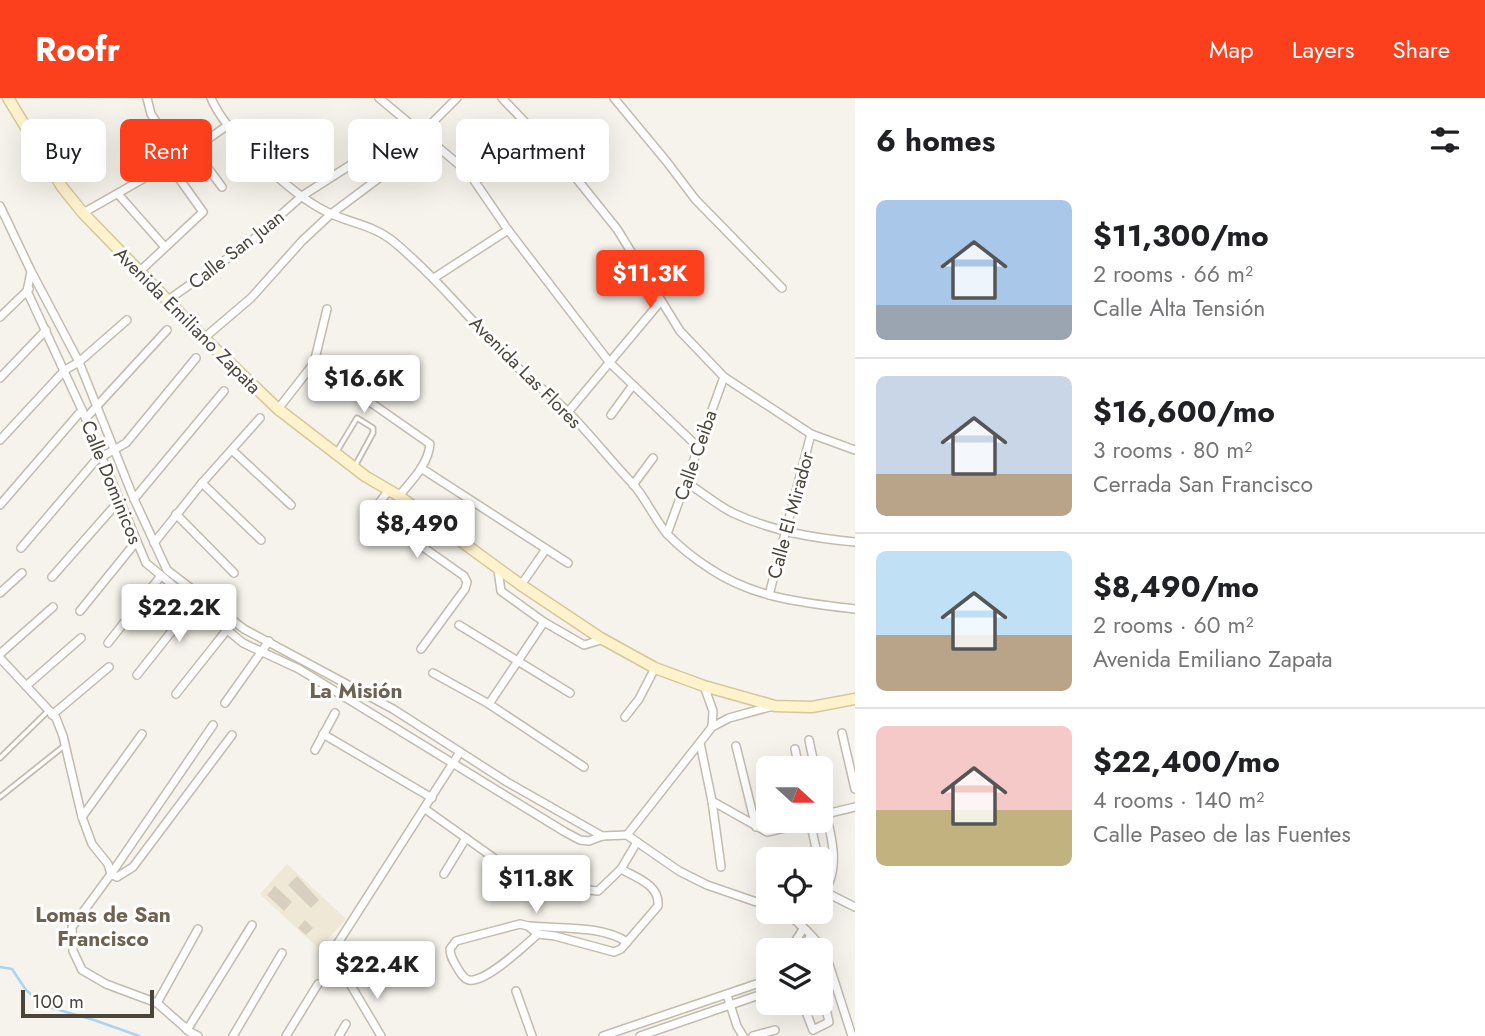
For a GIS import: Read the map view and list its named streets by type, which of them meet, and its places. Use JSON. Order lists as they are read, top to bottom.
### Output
{
  "streets": {
    "main road": ["Avenida Emiliano Zapata"],
    "street": [
      "Calle San Juan",
      "Avenida Las Flores",
      "Calle Ceiba",
      "Calle Dominicos",
      "Calle El Mirador"
    ]
  },
  "crossings": [
    ["Calle San Juan", "Avenida Emiliano Zapata"],
    ["Calle San Juan", "Avenida Las Flores"],
    ["Avenida Las Flores", "Calle Ceiba"],
    ["Avenida Las Flores", "Calle El Mirador"]
  ],
  "districts": ["La Misión", "Lomas de San Francisco"],
  "scale_bar": "100 m",
  "north": "right",
  "page": {
    "header": "Roofr",
    "nav": ["Map", "Layers", "Share"],
    "heading": "6 homes",
    "chip": [
      "Buy",
      "Rent",
      "Filters",
      "New",
      "Apartment"
    ],
    "list": [
      {
        "name": "$11,300/mo",
        "note": "2 rooms · 66 m² · Calle Alta Tensión"
      },
      {
        "name": "$16,600/mo",
        "note": "3 rooms · 80 m² · Cerrada San Francisco"
      },
      {
        "name": "$8,490/mo",
        "note": "2 rooms · 60 m² · Avenida Emiliano Zapata"
      },
      {
        "name": "$22,400/mo",
        "note": "4 rooms · 140 m² · Calle Paseo de las Fuentes"
      }
    ],
    "price": [
      "$11.3K",
      "$16.6K",
      "$8,490",
      "$22.2K",
      "$11.8K",
      "$22.4K"
    ],
    "scale": "100 m"
  }
}
